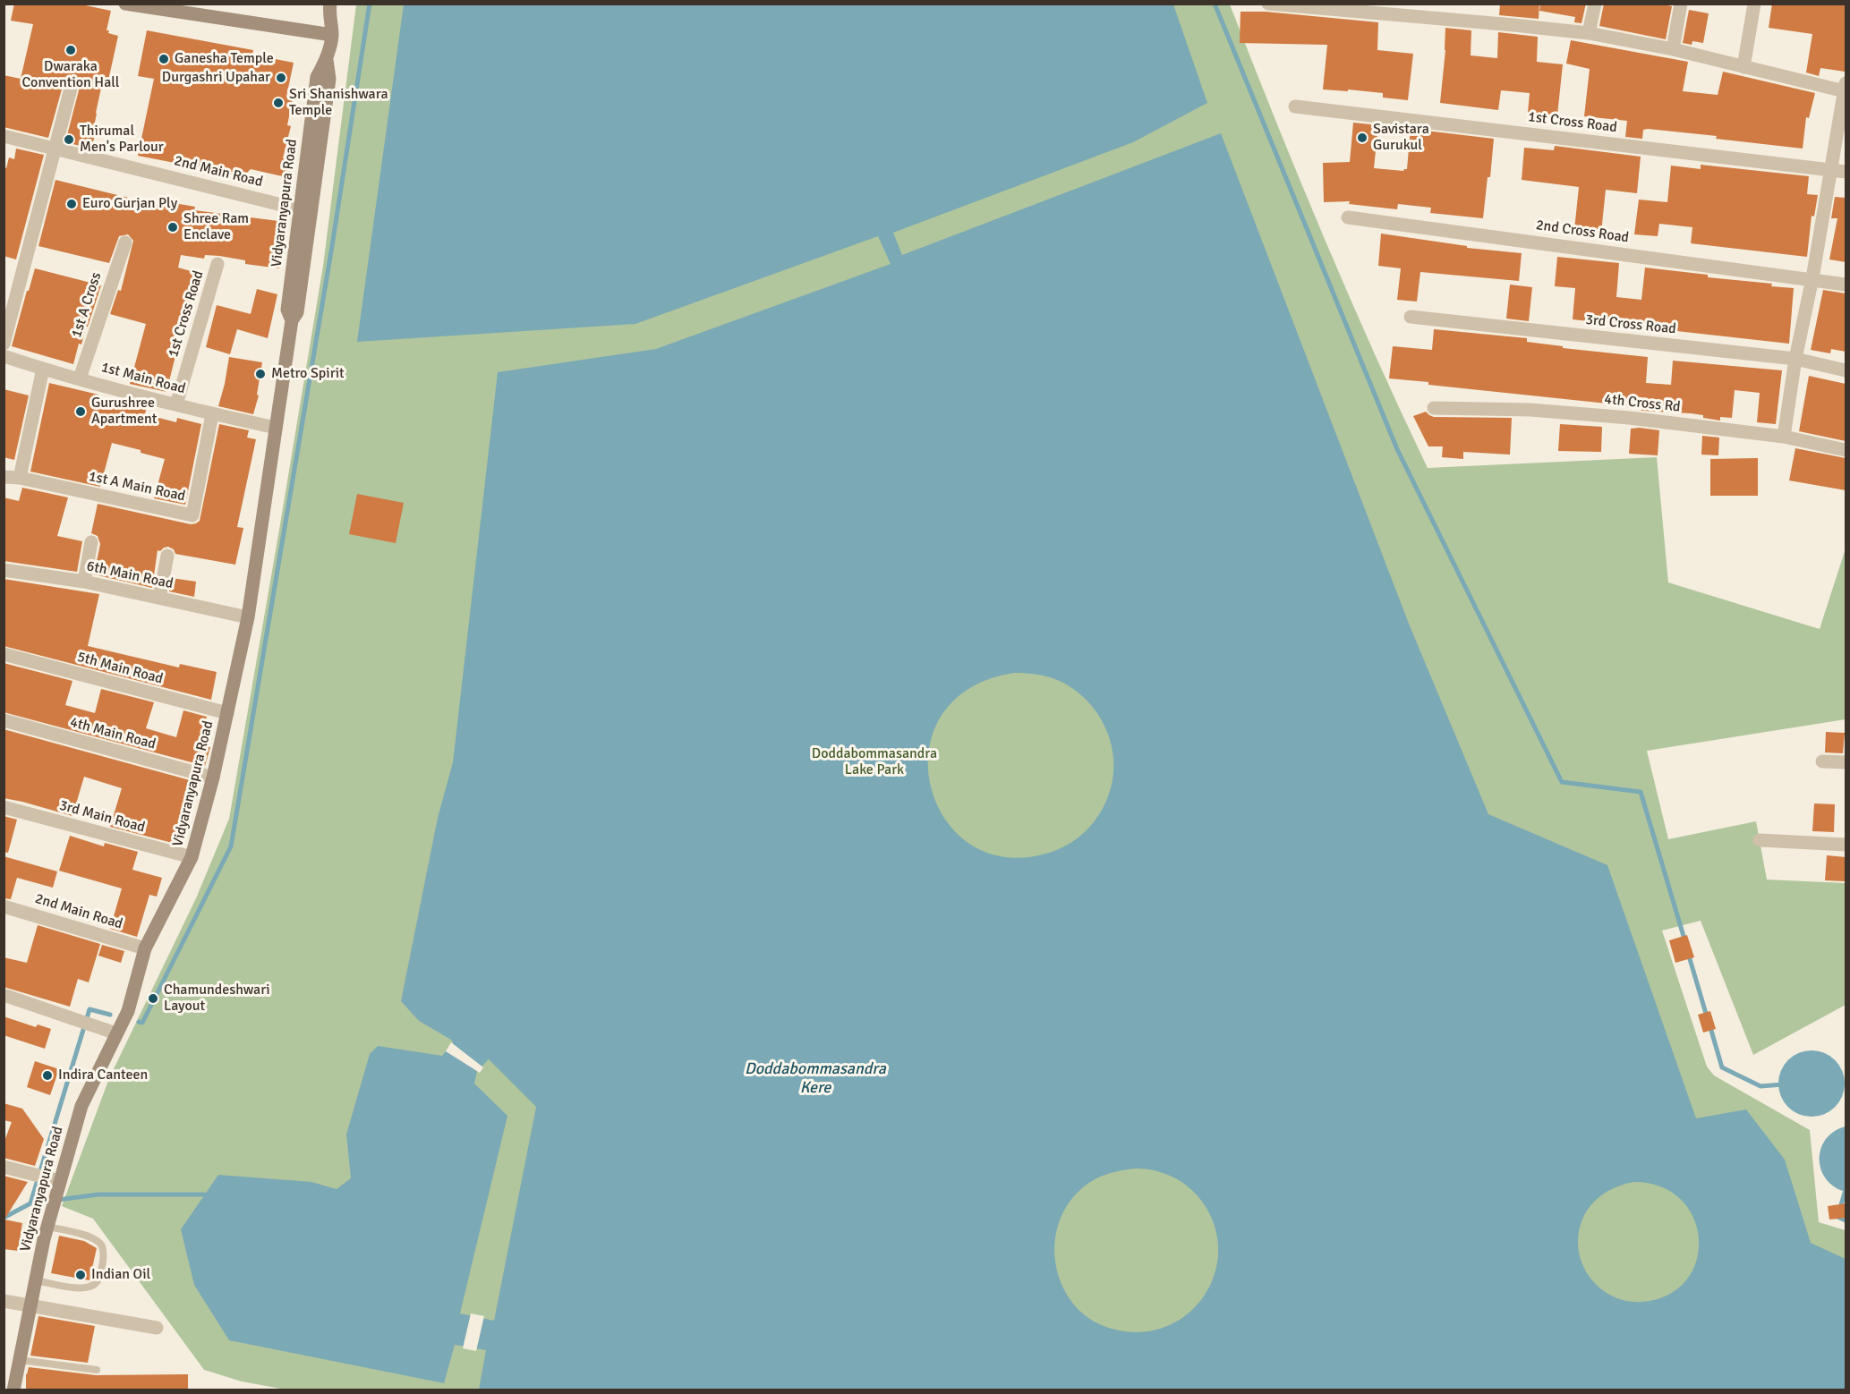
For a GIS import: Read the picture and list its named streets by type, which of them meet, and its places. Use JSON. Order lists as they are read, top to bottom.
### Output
{
  "streets": {
    "main road": ["Vidyaranyapura Road"],
    "street": [
      "1st Cross Road",
      "2nd Main Road",
      "2nd Cross Road",
      "1st A Cross",
      "3rd Cross Road",
      "1st Main Road",
      "4th Cross Rd",
      "1st A Main Road",
      "6th Main Road",
      "5th Main Road",
      "4th Main Road",
      "3rd Main Road"
    ]
  },
  "crossings": [
    ["1st Cross Road", "1st Main Road"],
    ["2nd Main Road", "Vidyaranyapura Road"],
    ["Vidyaranyapura Road", "1st Main Road"],
    ["Vidyaranyapura Road", "6th Main Road"],
    ["Vidyaranyapura Road", "5th Main Road"],
    ["Vidyaranyapura Road", "4th Main Road"],
    ["Vidyaranyapura Road", "3rd Main Road"],
    ["1st A Cross", "1st Main Road"],
    ["1st Main Road", "1st A Main Road"]
  ],
  "water": ["Doddabommasandra Kere"],
  "parks": ["Doddabommasandra Lake Park"],
  "places": [
    "Dwaraka Convention Hall",
    "Ganesha Temple",
    "Durgashri Upahar",
    "Sri Shanishwara Temple",
    "Savistara Gurukul",
    "Thirumal Men's Parlour",
    "Euro Gurjan Ply",
    "Shree Ram Enclave",
    "Metro Spirit",
    "Gurushree Apartment",
    "Chamundeshwari Layout",
    "Indira Canteen",
    "Indian Oil"
  ]
}
